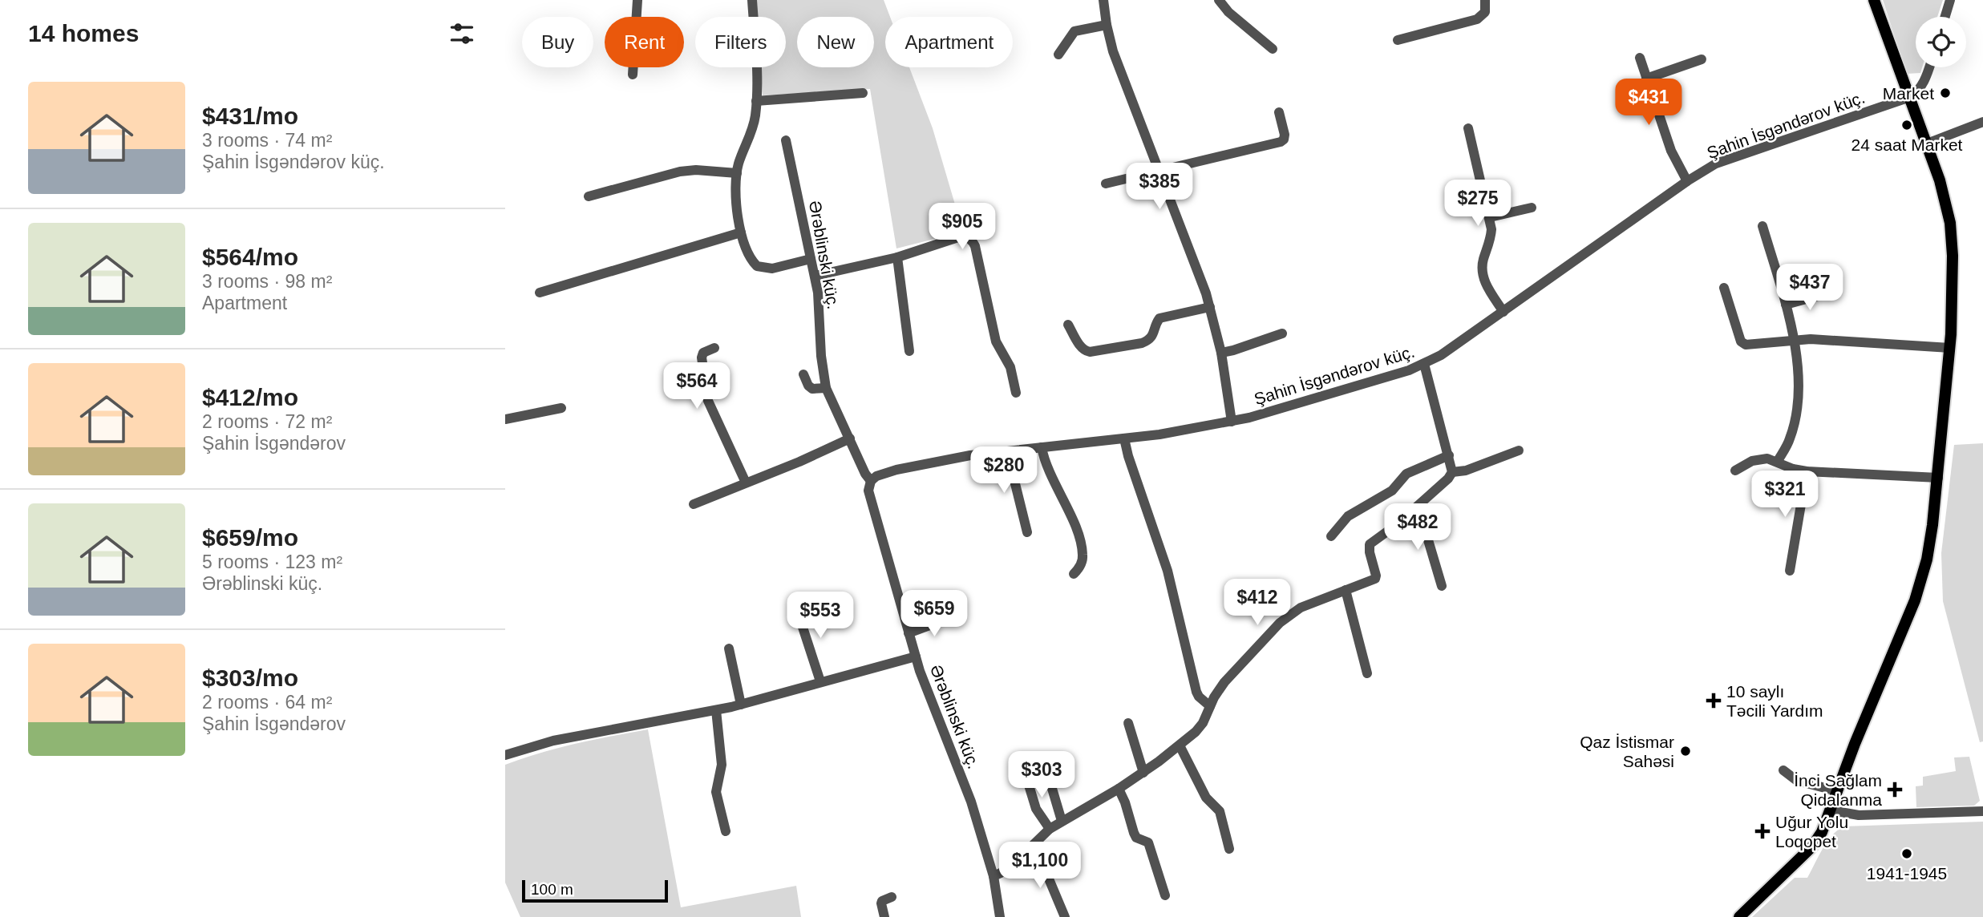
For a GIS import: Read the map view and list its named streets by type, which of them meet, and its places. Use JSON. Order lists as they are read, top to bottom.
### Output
{
  "streets": {
    "street": ["Şahin İsgəndərov küç.", "Ərəblinski küç."]
  },
  "crossings": [
    ["Şahin İsgəndərov küç.", "Ərəblinski küç."]
  ],
  "places": {
    "other": [
      "Market",
      "24 saat Market",
      "Qaz İstismar Sahəsi",
      "1941-1945"
    ],
    "health": ["10 saylı Təcili Yardım", "İnci Sağlam Qidalanma", "Uğur Yolu Loqopet"]
  },
  "scale_bar": "100 m",
  "page": {
    "heading": "14 homes",
    "chip": [
      "Buy",
      "Rent",
      "Filters",
      "New",
      "Apartment"
    ],
    "list": [
      {
        "name": "$431/mo",
        "note": "3 rooms · 74 m² · Şahin İsgəndərov küç."
      },
      {
        "name": "$564/mo",
        "note": "3 rooms · 98 m² · Apartment"
      },
      {
        "name": "$412/mo",
        "note": "2 rooms · 72 m² · Şahin İsgəndərov"
      },
      {
        "name": "$659/mo",
        "note": "5 rooms · 123 m² · Ərəblinski küç."
      },
      {
        "name": "$303/mo",
        "note": "2 rooms · 64 m² · Şahin İsgəndərov"
      }
    ],
    "price": [
      "$431",
      "$385",
      "$275",
      "$905",
      "$437",
      "$564",
      "$280",
      "$321",
      "$482",
      "$412",
      "$659",
      "$553",
      "$303",
      "$1,100"
    ],
    "scale": "100 m"
  }
}
